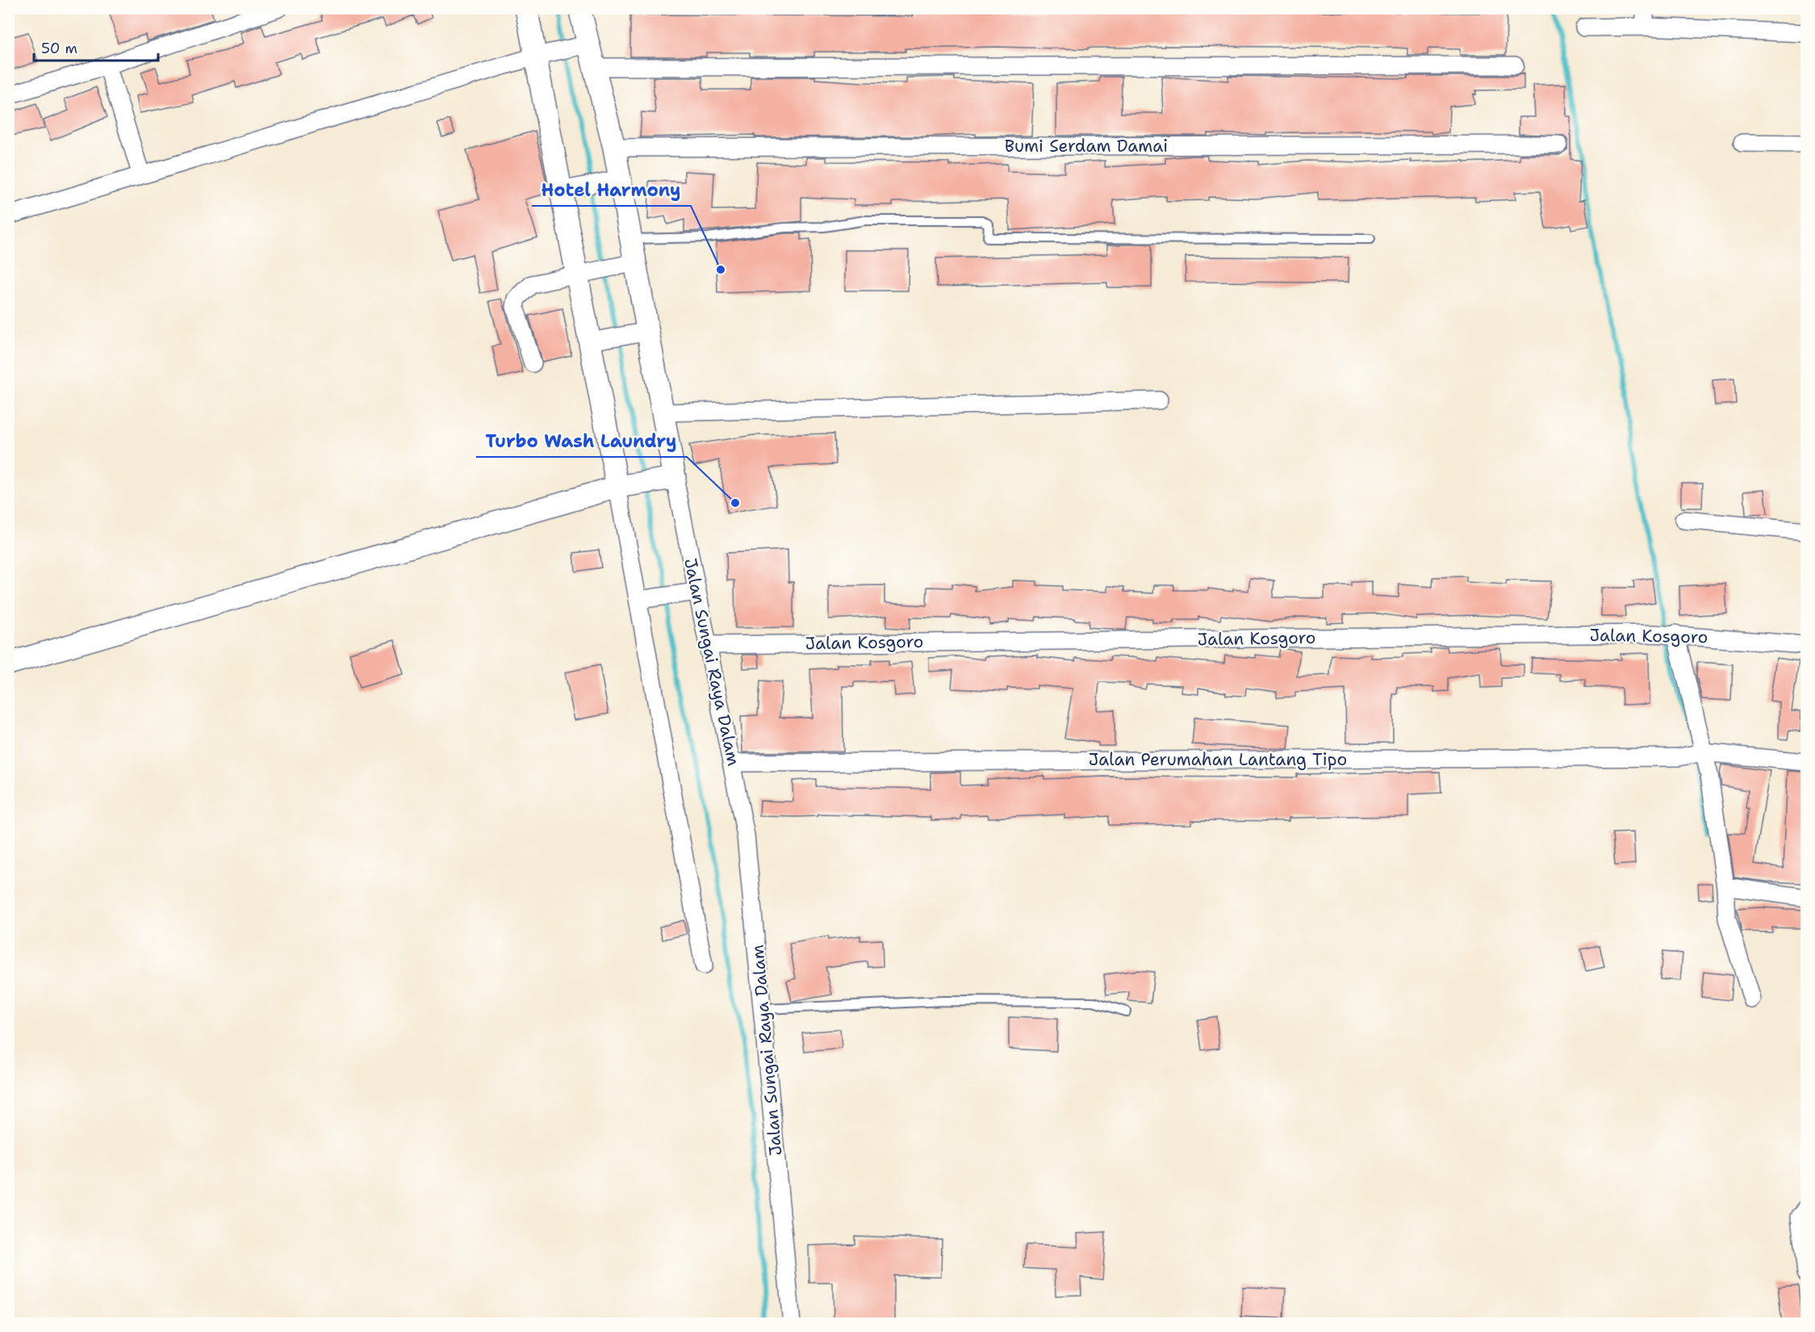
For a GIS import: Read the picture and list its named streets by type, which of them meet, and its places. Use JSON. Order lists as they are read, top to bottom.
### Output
{
  "streets": {
    "street": [
      "Bumi Serdam Damai",
      "Jalan Kosgoro",
      "Jalan Sungai Raya Dalam",
      "Jalan Perumahan Lantang Tipo"
    ]
  },
  "crossings": [
    ["Bumi Serdam Damai", "Jalan Sungai Raya Dalam"],
    ["Jalan Kosgoro", "Jalan Sungai Raya Dalam"],
    ["Jalan Sungai Raya Dalam", "Jalan Perumahan Lantang Tipo"]
  ],
  "places": ["Hotel Harmony", "Turbo Wash Laundry"],
  "scale_bar": "50 m"
}
